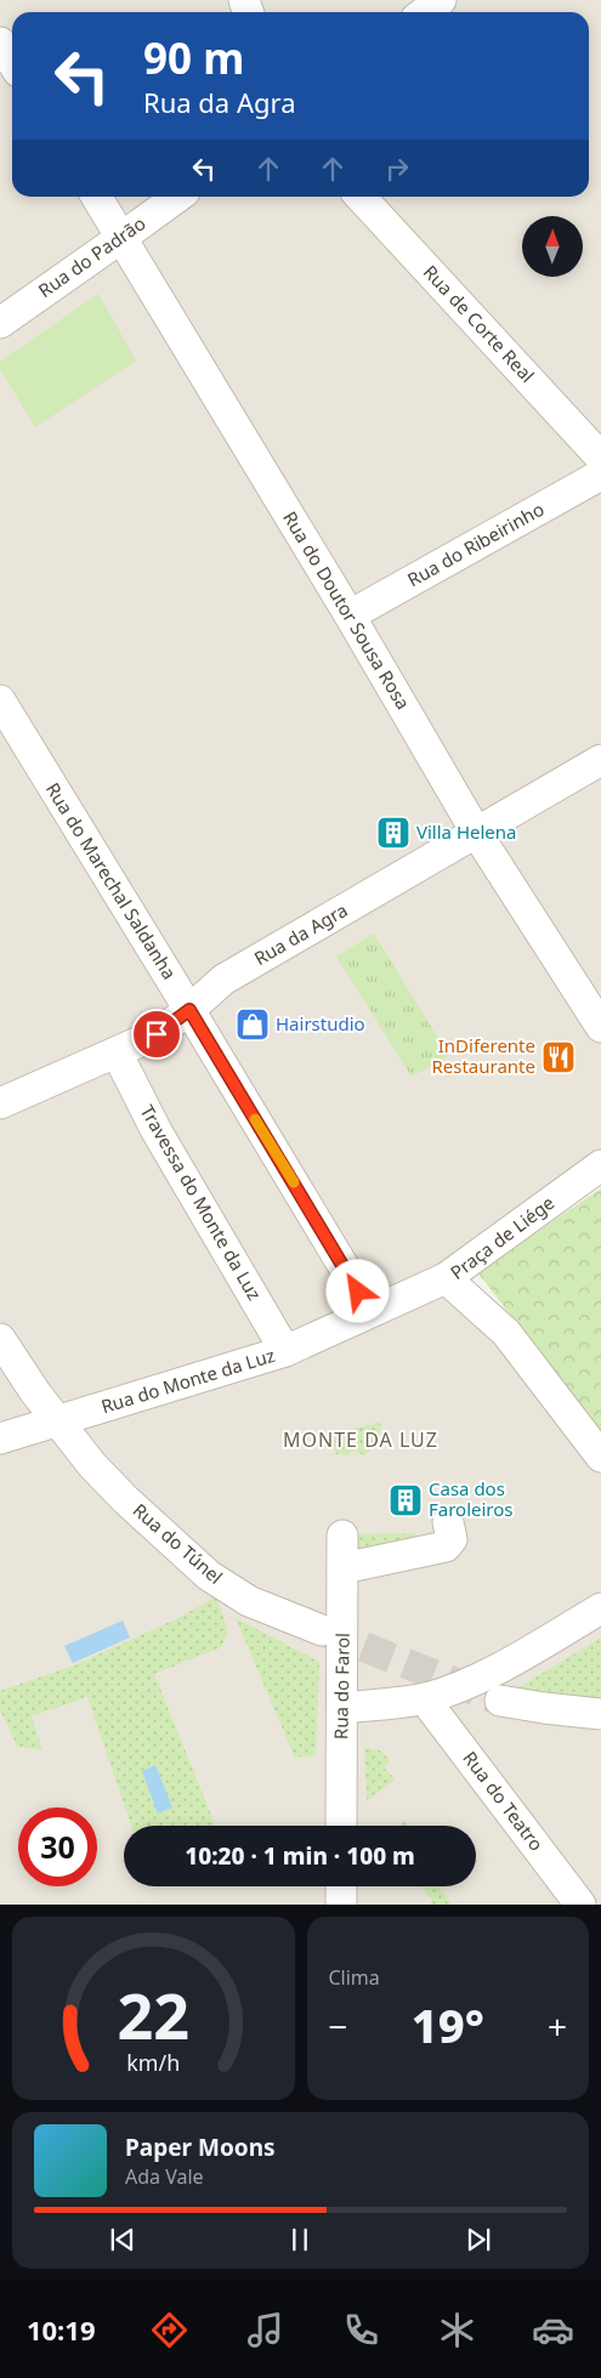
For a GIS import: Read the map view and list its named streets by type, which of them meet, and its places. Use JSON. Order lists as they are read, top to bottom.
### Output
{
  "streets": {
    "street": [
      "Rua do Padrão",
      "Rua de Corte Real",
      "Rua do Ribeirinho",
      "Rua do Doutor Sousa Rosa",
      "Rua do Marechal Saldanha",
      "Rua da Agra",
      "Travessa do Monte da Luz",
      "Praça de Liége",
      "Rua do Monte da Luz",
      "Rua do Túnel",
      "Rua do Farol",
      "Rua do Teatro"
    ]
  },
  "crossings": [
    ["Rua do Padrão", "Rua do Doutor Sousa Rosa"],
    ["Rua do Ribeirinho", "Rua do Doutor Sousa Rosa"],
    ["Rua do Doutor Sousa Rosa", "Rua da Agra"],
    ["Rua do Marechal Saldanha", "Rua da Agra"],
    ["Rua do Marechal Saldanha", "Rua do Monte da Luz"],
    ["Rua da Agra", "Travessa do Monte da Luz"],
    ["Travessa do Monte da Luz", "Rua do Monte da Luz"],
    ["Praça de Liége", "Rua do Monte da Luz"],
    ["Rua do Monte da Luz", "Rua do Túnel"]
  ],
  "districts": ["MONTE DA LUZ"],
  "places": {
    "building": ["Villa Helena", "Casa dos Faroleiros"],
    "shop": ["Hairstudio"],
    "restaurant": ["InDiferente Restaurante"]
  },
  "north": "top",
  "page": {
    "turn": ["90 m", "Rua da Agra"],
    "limit": "30",
    "trip": "10:20 · 1 min · 100 m",
    "tile": "Clima",
    "heat": ["−", "19°", "+"],
    "song": ["Paper Moons", "Ada Vale"],
    "tabs": "10:19",
    "gauge": ["22", "km/h"]
  }
}
